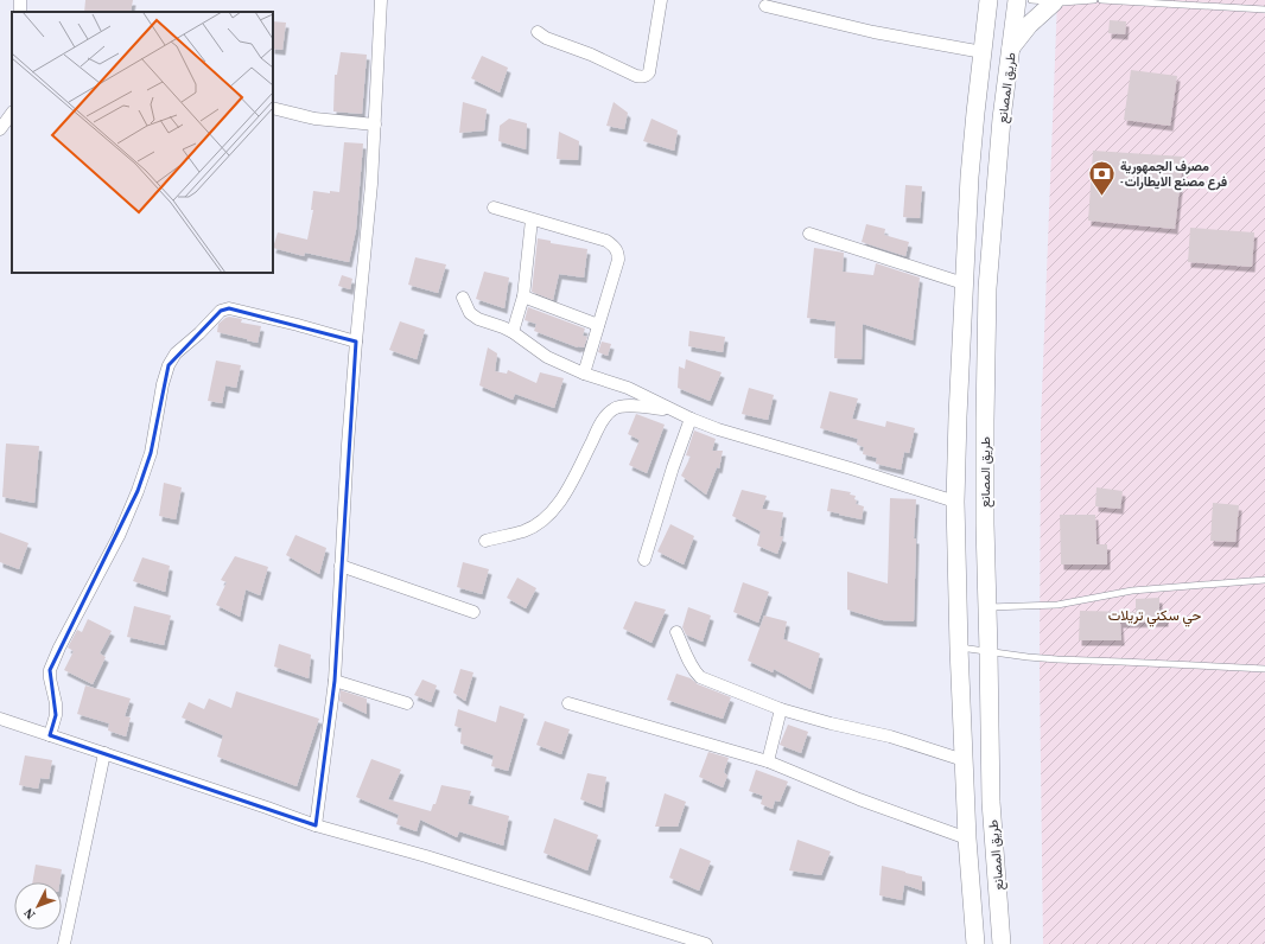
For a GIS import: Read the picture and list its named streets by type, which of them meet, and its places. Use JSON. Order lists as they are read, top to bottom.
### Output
{
  "streets": {
    "main road": ["طريق المصانع"]
  },
  "districts": ["حي سكني تريلات"],
  "places": {
    "bank": ["مصرف الجمهورية -فرع مصنع الايطارات"]
  },
  "north": "bottom left"
}
